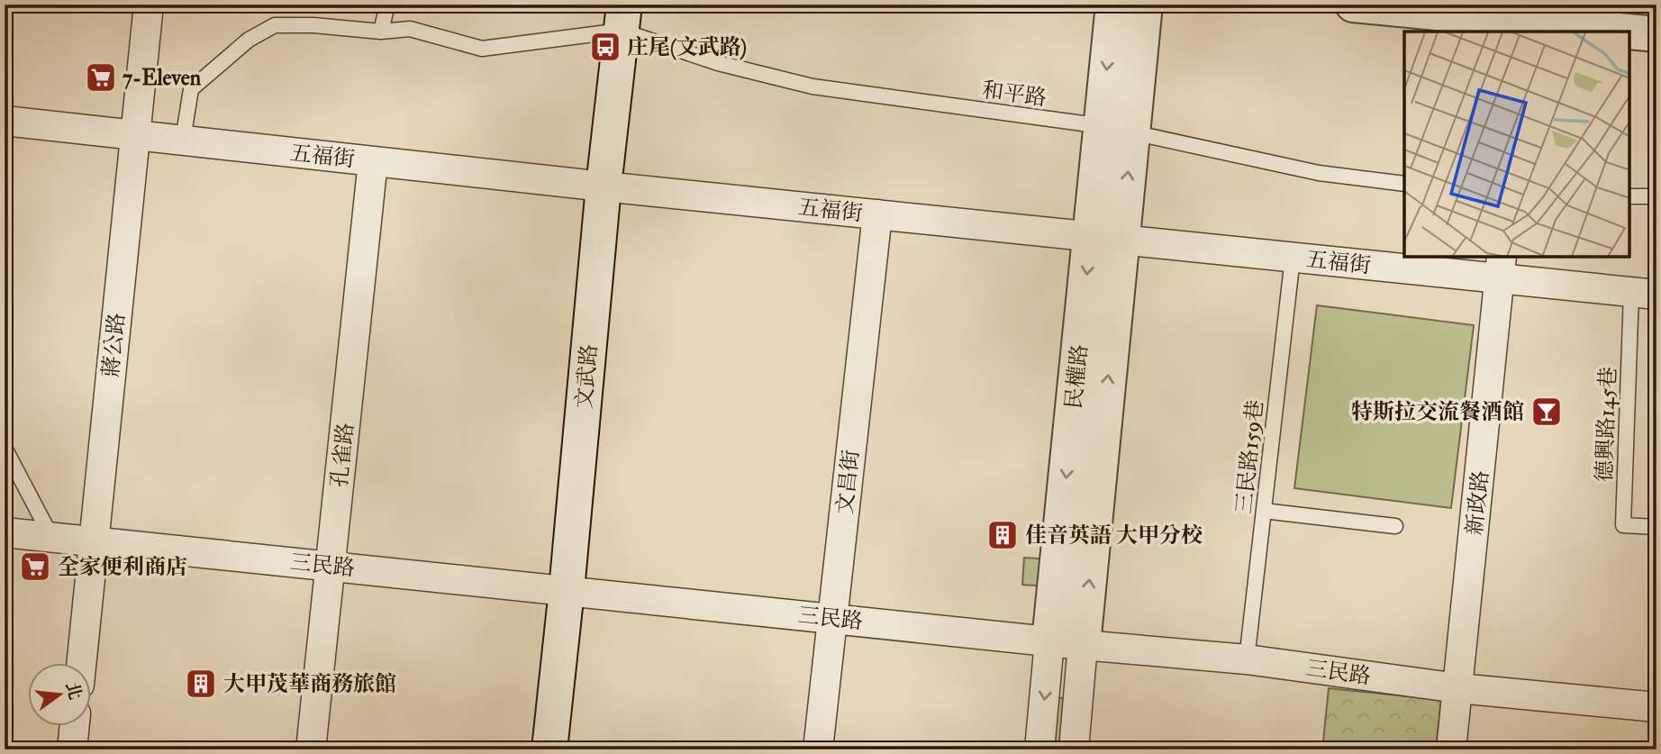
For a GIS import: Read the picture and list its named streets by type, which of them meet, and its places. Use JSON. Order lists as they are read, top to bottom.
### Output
{
  "streets": {
    "street": [
      "五福街",
      "蔣公路",
      "文武路",
      "民權路",
      "孔雀路",
      "文昌街",
      "新政路",
      "三民路"
    ],
    "lane": ["和平路", "德興路145巷", "三民路159巷"]
  },
  "crossings": [
    ["和平路", "文武路"],
    ["和平路", "民權路"],
    ["五福街", "蔣公路"],
    ["五福街", "文武路"],
    ["五福街", "民權路"],
    ["五福街", "德興路145巷"],
    ["五福街", "孔雀路"],
    ["五福街", "三民路159巷"],
    ["五福街", "文昌街"],
    ["五福街", "新政路"],
    ["蔣公路", "三民路"],
    ["文武路", "三民路"],
    ["民權路", "三民路"],
    ["孔雀路", "三民路"],
    ["三民路159巷", "三民路"],
    ["文昌街", "三民路"],
    ["新政路", "三民路"]
  ],
  "places": {
    "bus stop": ["庄尾(文武路)"],
    "supermarket": ["7-Eleven", "全家便利商店"],
    "bar": ["特斯拉交流餐酒館"],
    "building": ["佳音英語 大甲分校", "大甲茂華商務旅館"]
  },
  "north": "right"
}
